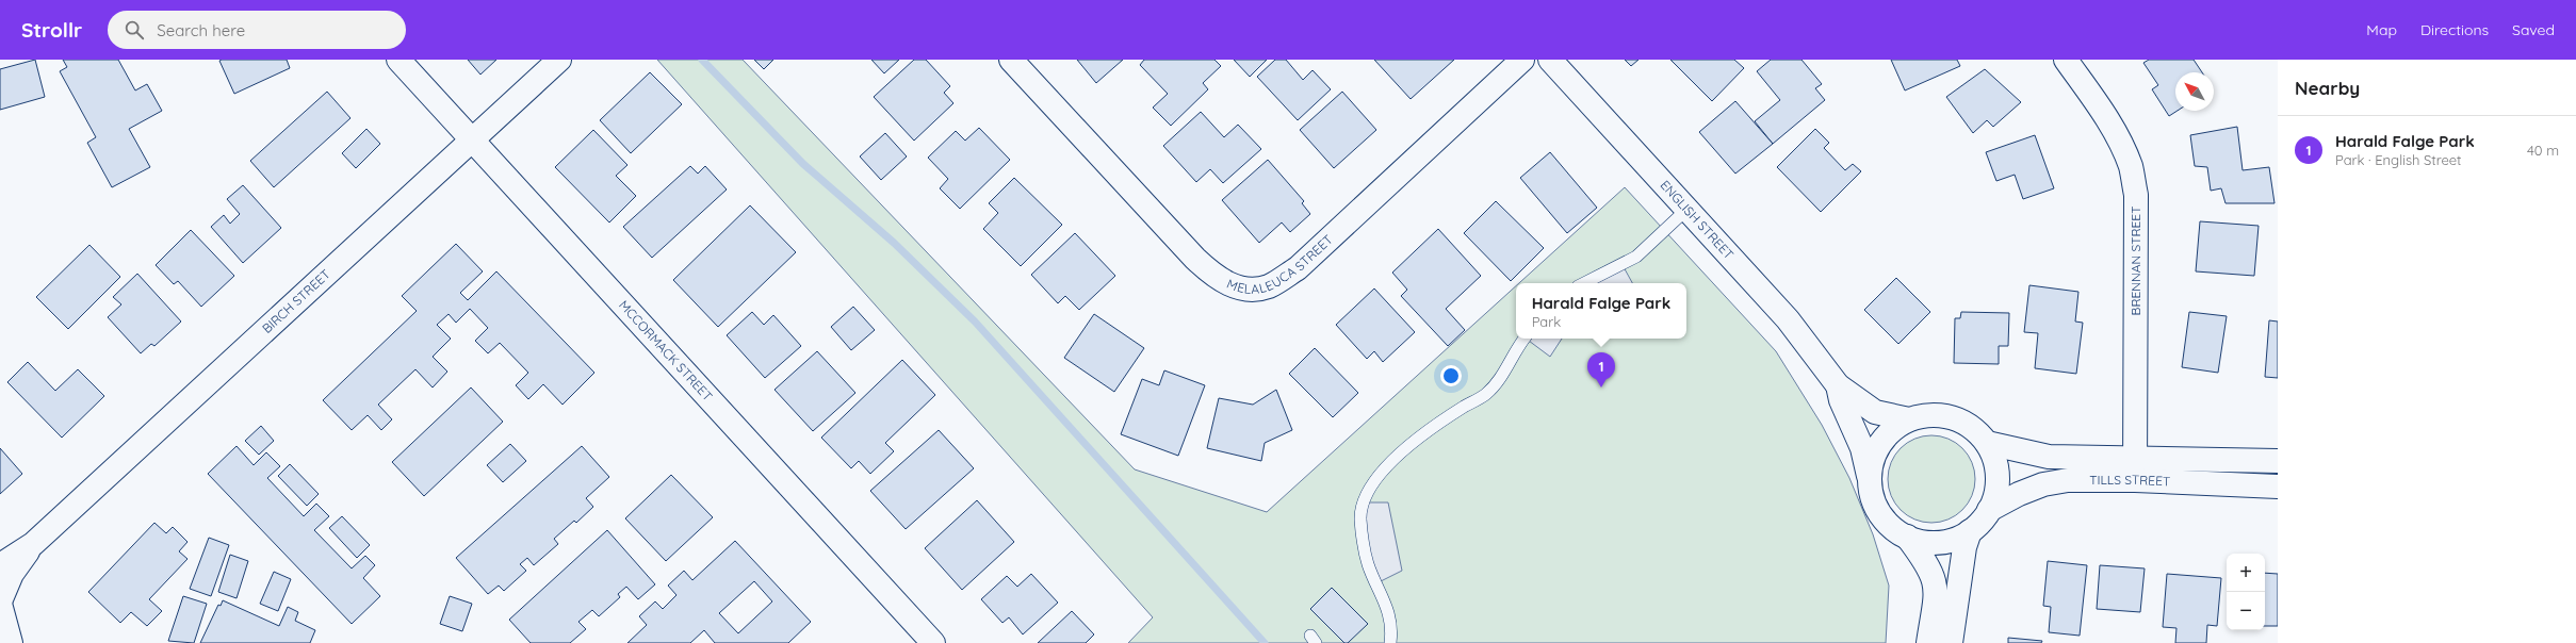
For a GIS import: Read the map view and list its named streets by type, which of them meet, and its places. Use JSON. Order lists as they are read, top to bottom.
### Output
{
  "streets": {
    "street": [
      "ENGLISH STREET",
      "MELALEUCA STREET",
      "BRENNAN STREET",
      "BIRCH STREET",
      "MCCORMACK STREET",
      "TILLS STREET"
    ]
  },
  "crossings": [
    ["ENGLISH STREET", "TILLS STREET"],
    ["BRENNAN STREET", "TILLS STREET"],
    ["BIRCH STREET", "MCCORMACK STREET"]
  ],
  "north": "top left",
  "page": {
    "header": "Strollr",
    "search": "Search here",
    "nav": ["Map", "Directions", "Saved"],
    "heading": "Nearby",
    "list": [
      {
        "mark": "1",
        "name": "Harald Falge Park",
        "note": "Park · English Street",
        "value": "40 m"
      }
    ],
    "popup": ["Harald Falge Park", "Park"],
    "pins": "1",
    "map_buttons": ["+", "−"]
  }
}
